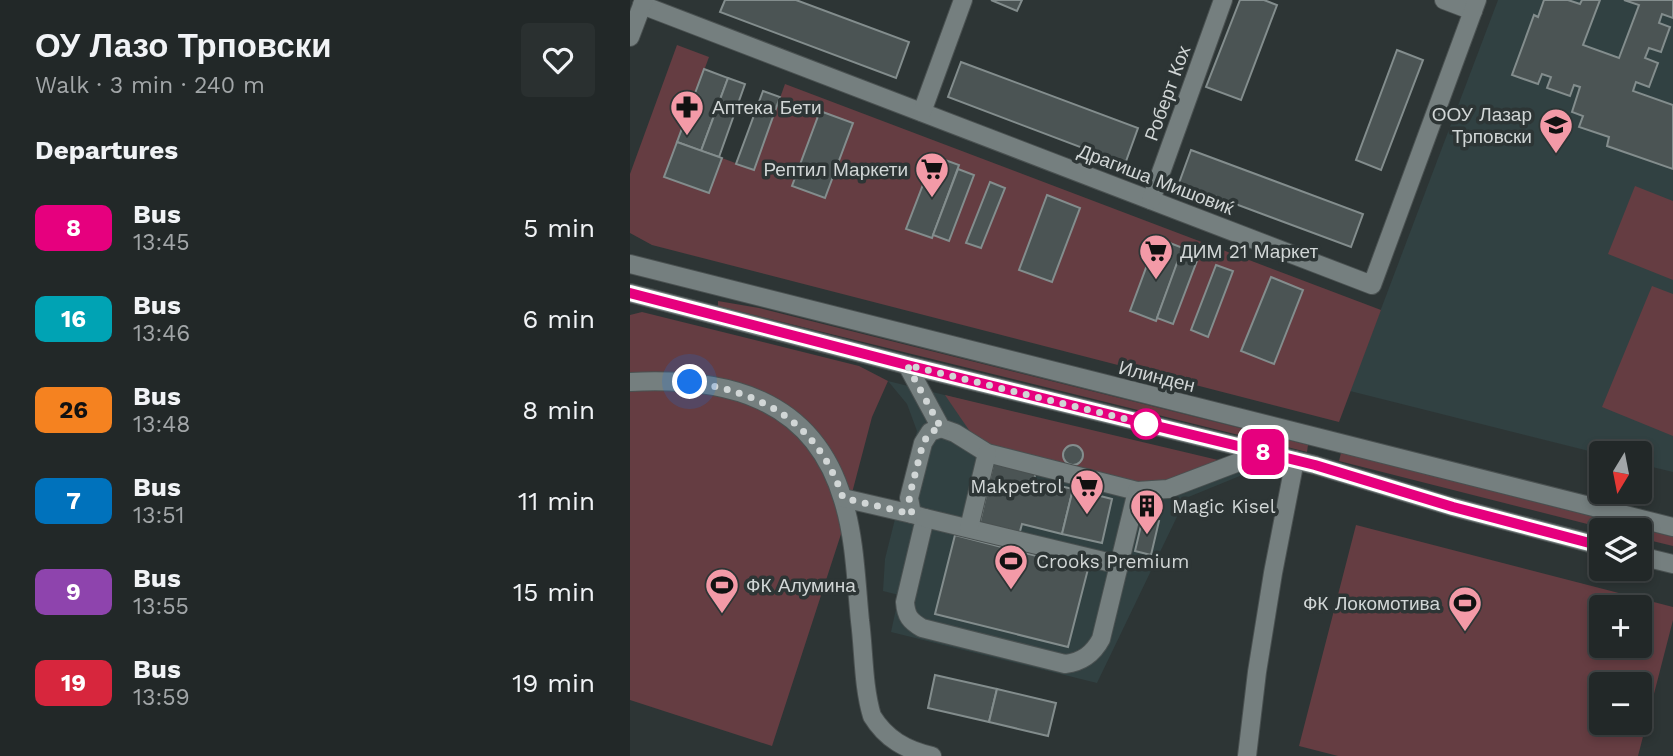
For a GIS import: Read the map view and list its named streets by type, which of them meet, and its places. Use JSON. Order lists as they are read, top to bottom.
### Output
{
  "streets": {
    "street": ["Роберт Кох", "Драгиша Мишовиќ", "Илинден"]
  },
  "crossings": [
    ["Роберт Кох", "Драгиша Мишовиќ"]
  ],
  "places": {
    "pharmacy": ["Аптека Бети"],
    "school or university": ["ООУ Лазар Трповски"],
    "supermarket": ["Рептил Маркети", "ДИМ 21 Маркет", "Makpetrol"],
    "building": ["Magic Kisel"],
    "sports": ["Crooks Premium", "ФК Алумина", "ФК Локомотива"]
  },
  "lines": ["bus line 8"],
  "north": "bottom",
  "page": {
    "heading": [
      ["ОУ Лазо Трповски", "Walk · 3 min · 240 m"],
      "Departures"
    ],
    "on_map": "8",
    "list": [
      {
        "mark": "8",
        "name": "Bus",
        "note": "13:45",
        "value": "5 min"
      },
      {
        "mark": "16",
        "name": "Bus",
        "note": "13:46",
        "value": "6 min"
      },
      {
        "mark": "26",
        "name": "Bus",
        "note": "13:48",
        "value": "8 min"
      },
      {
        "mark": "7",
        "name": "Bus",
        "note": "13:51",
        "value": "11 min"
      },
      {
        "mark": "9",
        "name": "Bus",
        "note": "13:55",
        "value": "15 min"
      },
      {
        "mark": "19",
        "name": "Bus",
        "note": "13:59",
        "value": "19 min"
      }
    ],
    "map_buttons": ["+", "−"]
  }
}
